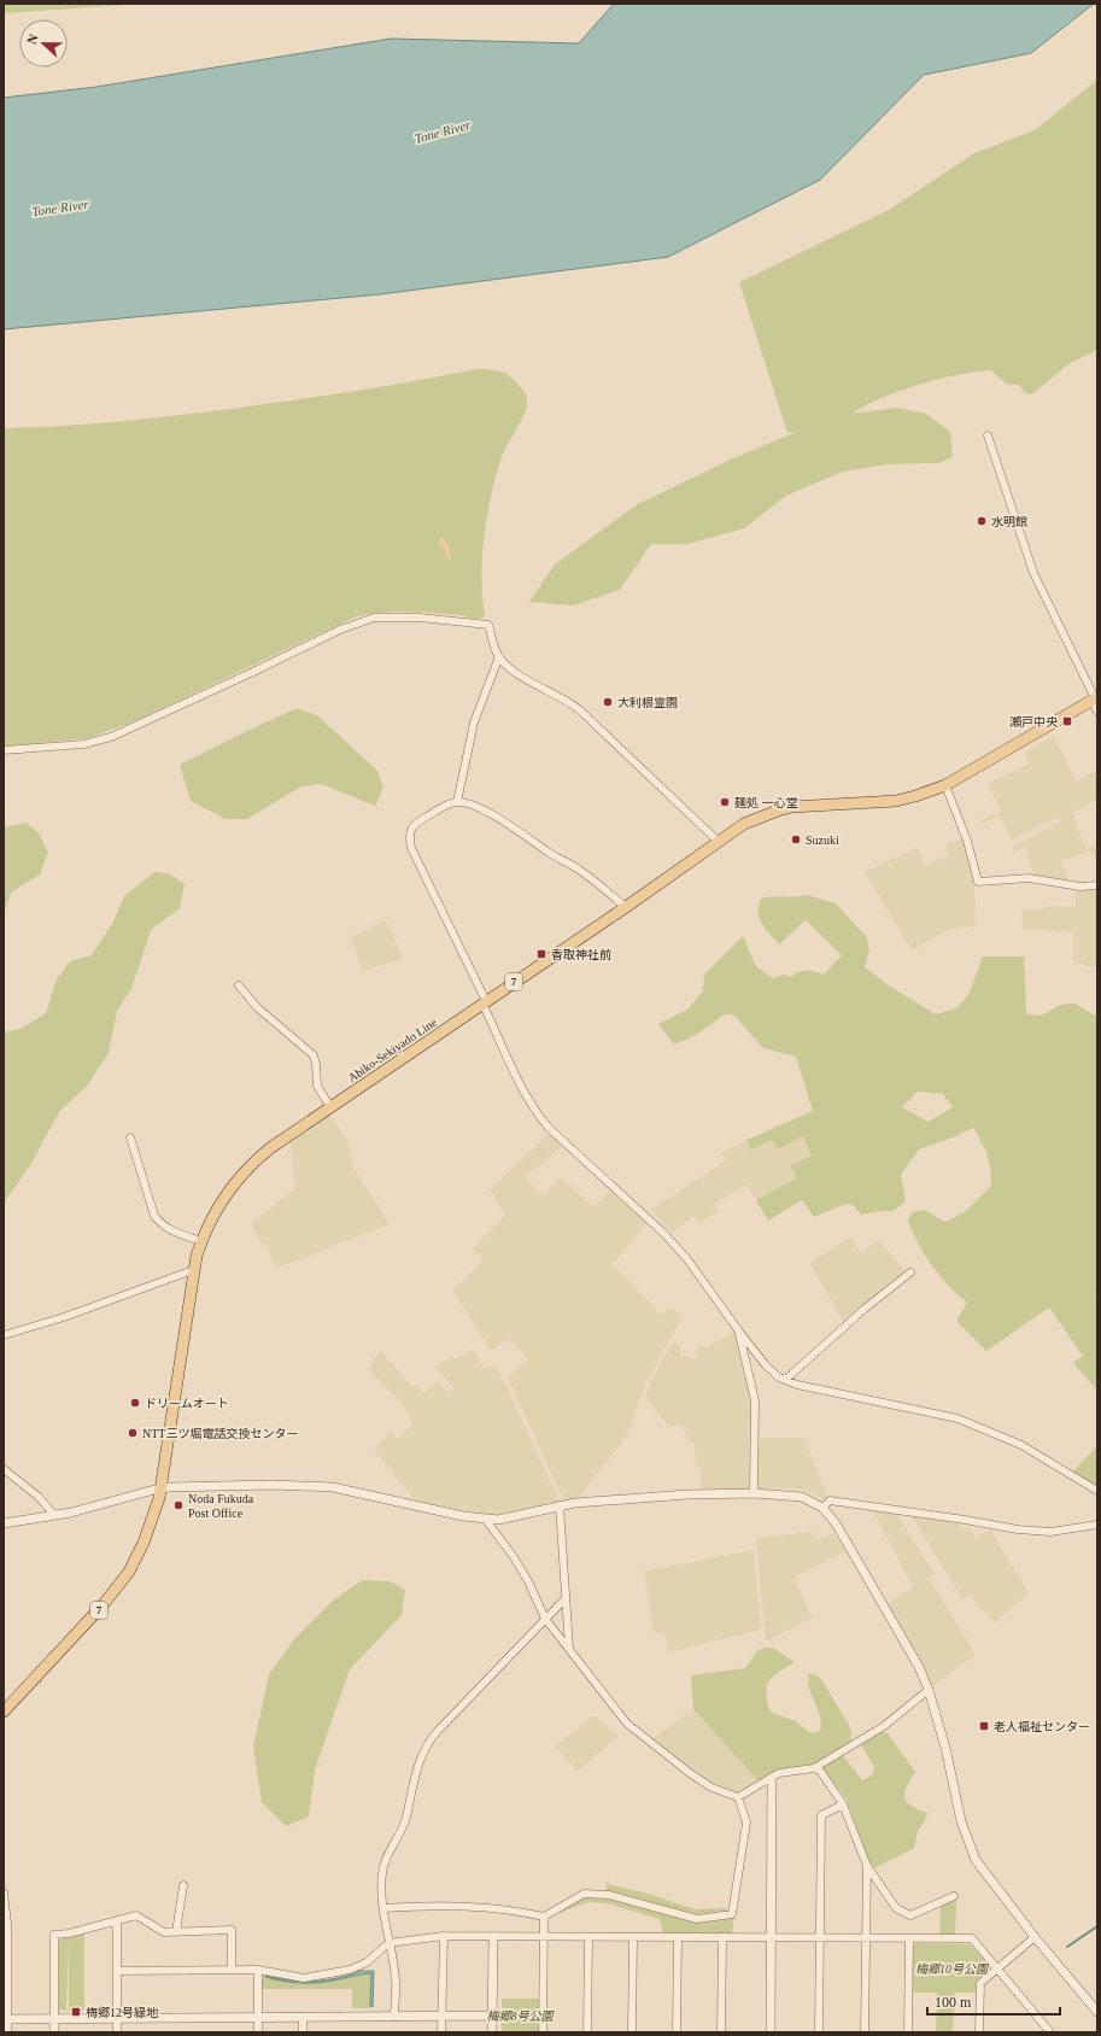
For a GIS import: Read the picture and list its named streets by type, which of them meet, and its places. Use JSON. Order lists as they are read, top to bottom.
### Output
{
  "streets": {
    "main road": ["7", "Abiko-Sekiyado Line"]
  },
  "water": ["Tone River"],
  "parks": ["梅郷10号公園", "梅郷8号公園"],
  "places": {
    "other": [
      "水明館",
      "大利根霊園",
      "麺処 一心堂",
      "Suzuki",
      "ドリームオート",
      "NTT三ツ堀電話交換センター",
      "Noda Fukuda Post Office"
    ],
    "transit": [
      "瀬戸中央",
      "香取神社前",
      "老人福祉センター",
      "梅郷12号緑地"
    ]
  },
  "scale_bar": "100 m",
  "north": "left"
}
